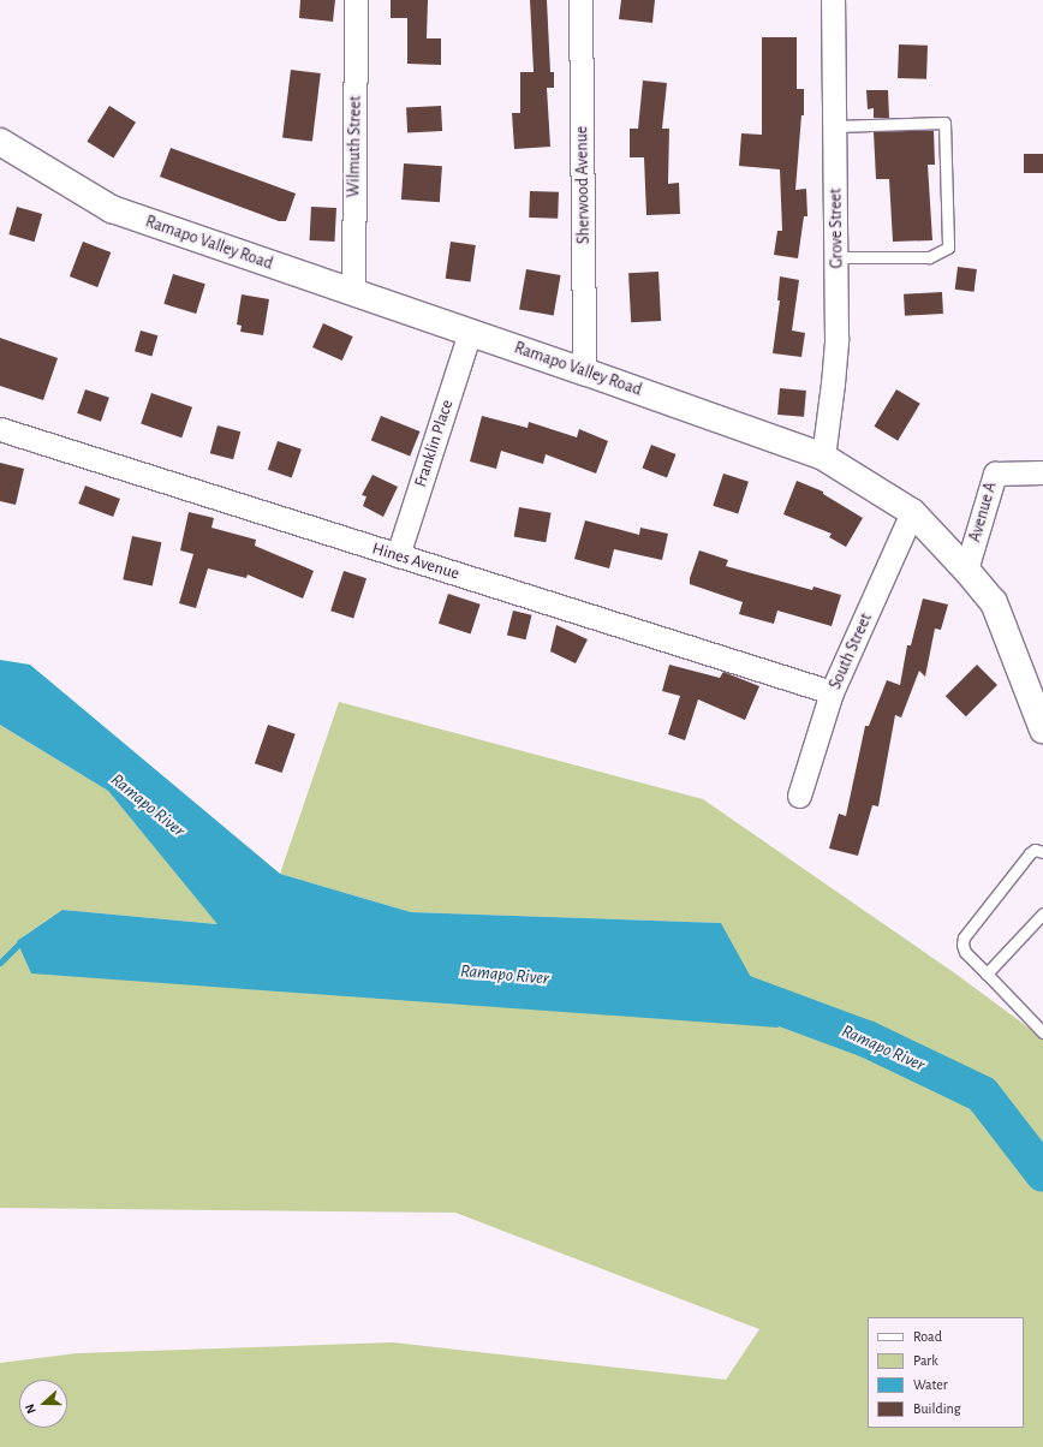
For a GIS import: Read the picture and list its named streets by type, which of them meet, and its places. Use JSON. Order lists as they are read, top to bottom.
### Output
{
  "streets": {
    "main road": ["Ramapo Valley Road"],
    "street": [
      "Wilmuth Street",
      "Sherwood Avenue",
      "Grove Street",
      "Franklin Place",
      "Avenue A",
      "Hines Avenue",
      "South Street"
    ]
  },
  "crossings": [
    ["Wilmuth Street", "Ramapo Valley Road"],
    ["Sherwood Avenue", "Ramapo Valley Road"],
    ["Grove Street", "Ramapo Valley Road"],
    ["Ramapo Valley Road", "Franklin Place"],
    ["Ramapo Valley Road", "Avenue A"],
    ["Ramapo Valley Road", "South Street"],
    ["Franklin Place", "Hines Avenue"],
    ["Hines Avenue", "South Street"]
  ],
  "water": ["Ramapo River"],
  "legend": [
    "Road",
    "Park",
    "Water",
    "Building"
  ],
  "north": "left"
}
